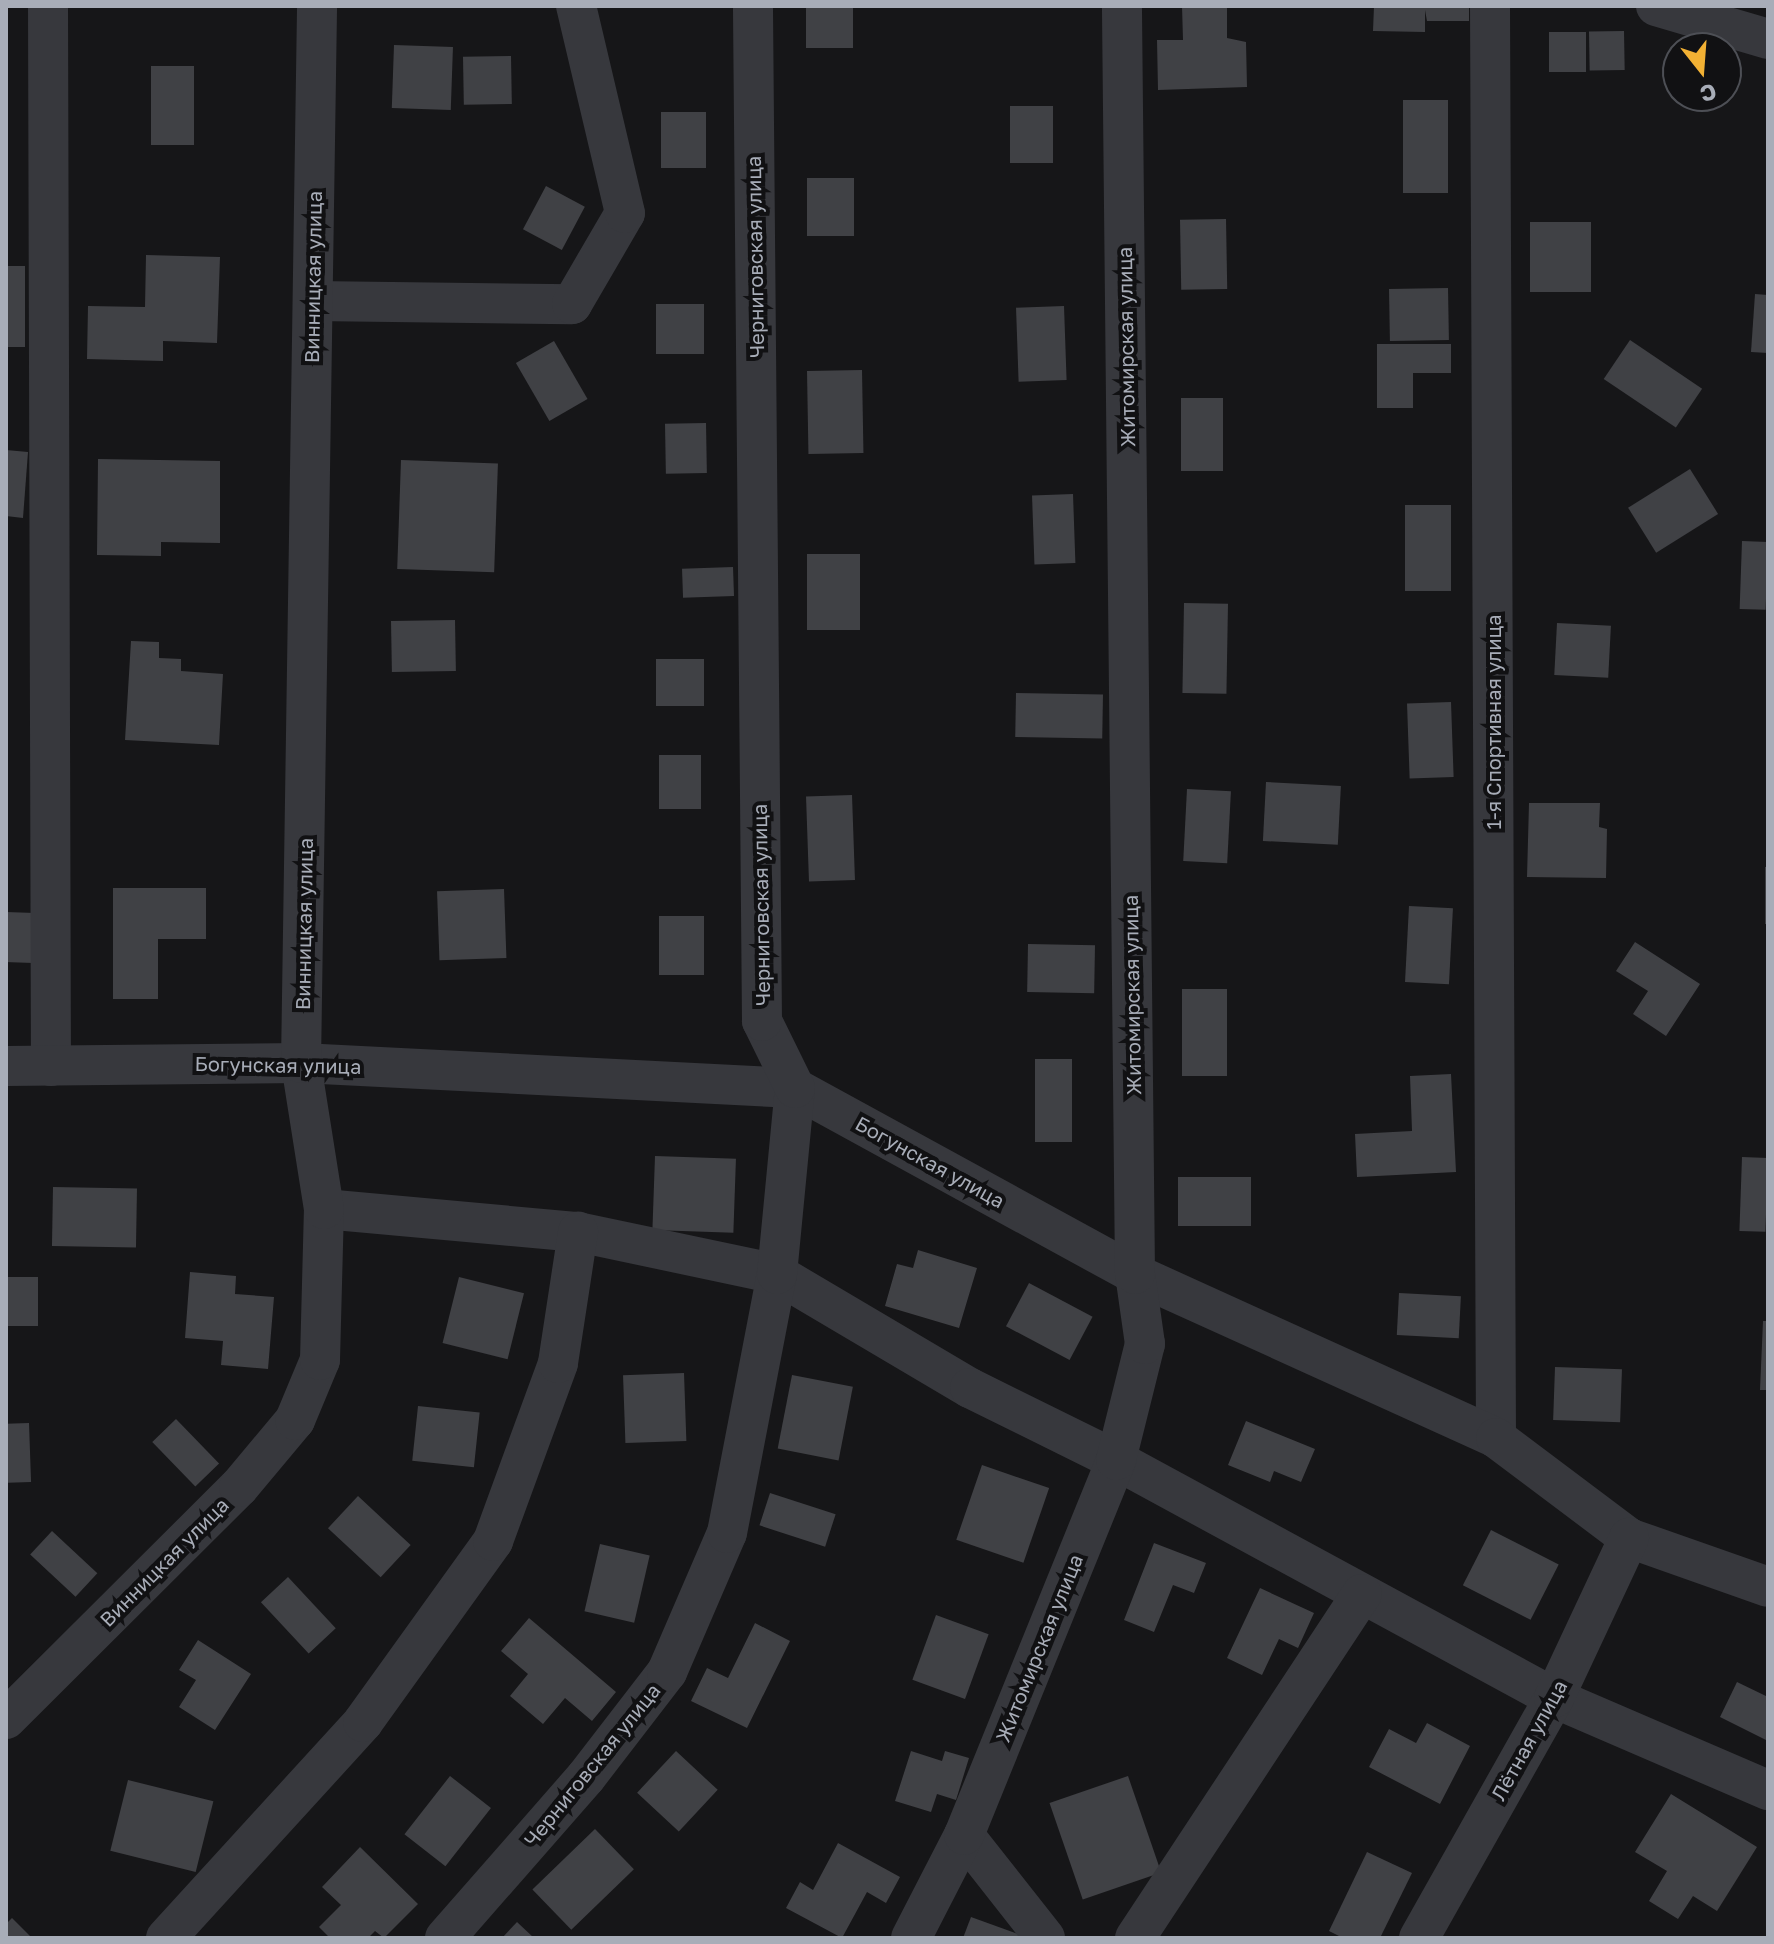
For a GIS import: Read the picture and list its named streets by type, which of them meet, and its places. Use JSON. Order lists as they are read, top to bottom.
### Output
{
  "streets": {
    "street": [
      "Черниговская улица",
      "Винницкая улица",
      "Житомирская улица",
      "1-я Спортивная улица",
      "Богунская улица",
      "Лётная улица"
    ]
  },
  "crossings": [
    ["Черниговская улица", "Богунская улица"],
    ["Винницкая улица", "Богунская улица"],
    ["Житомирская улица", "Богунская улица"],
    ["1-я Спортивная улица", "Богунская улица"],
    ["Богунская улица", "Лётная улица"]
  ],
  "north": "bottom"
}
